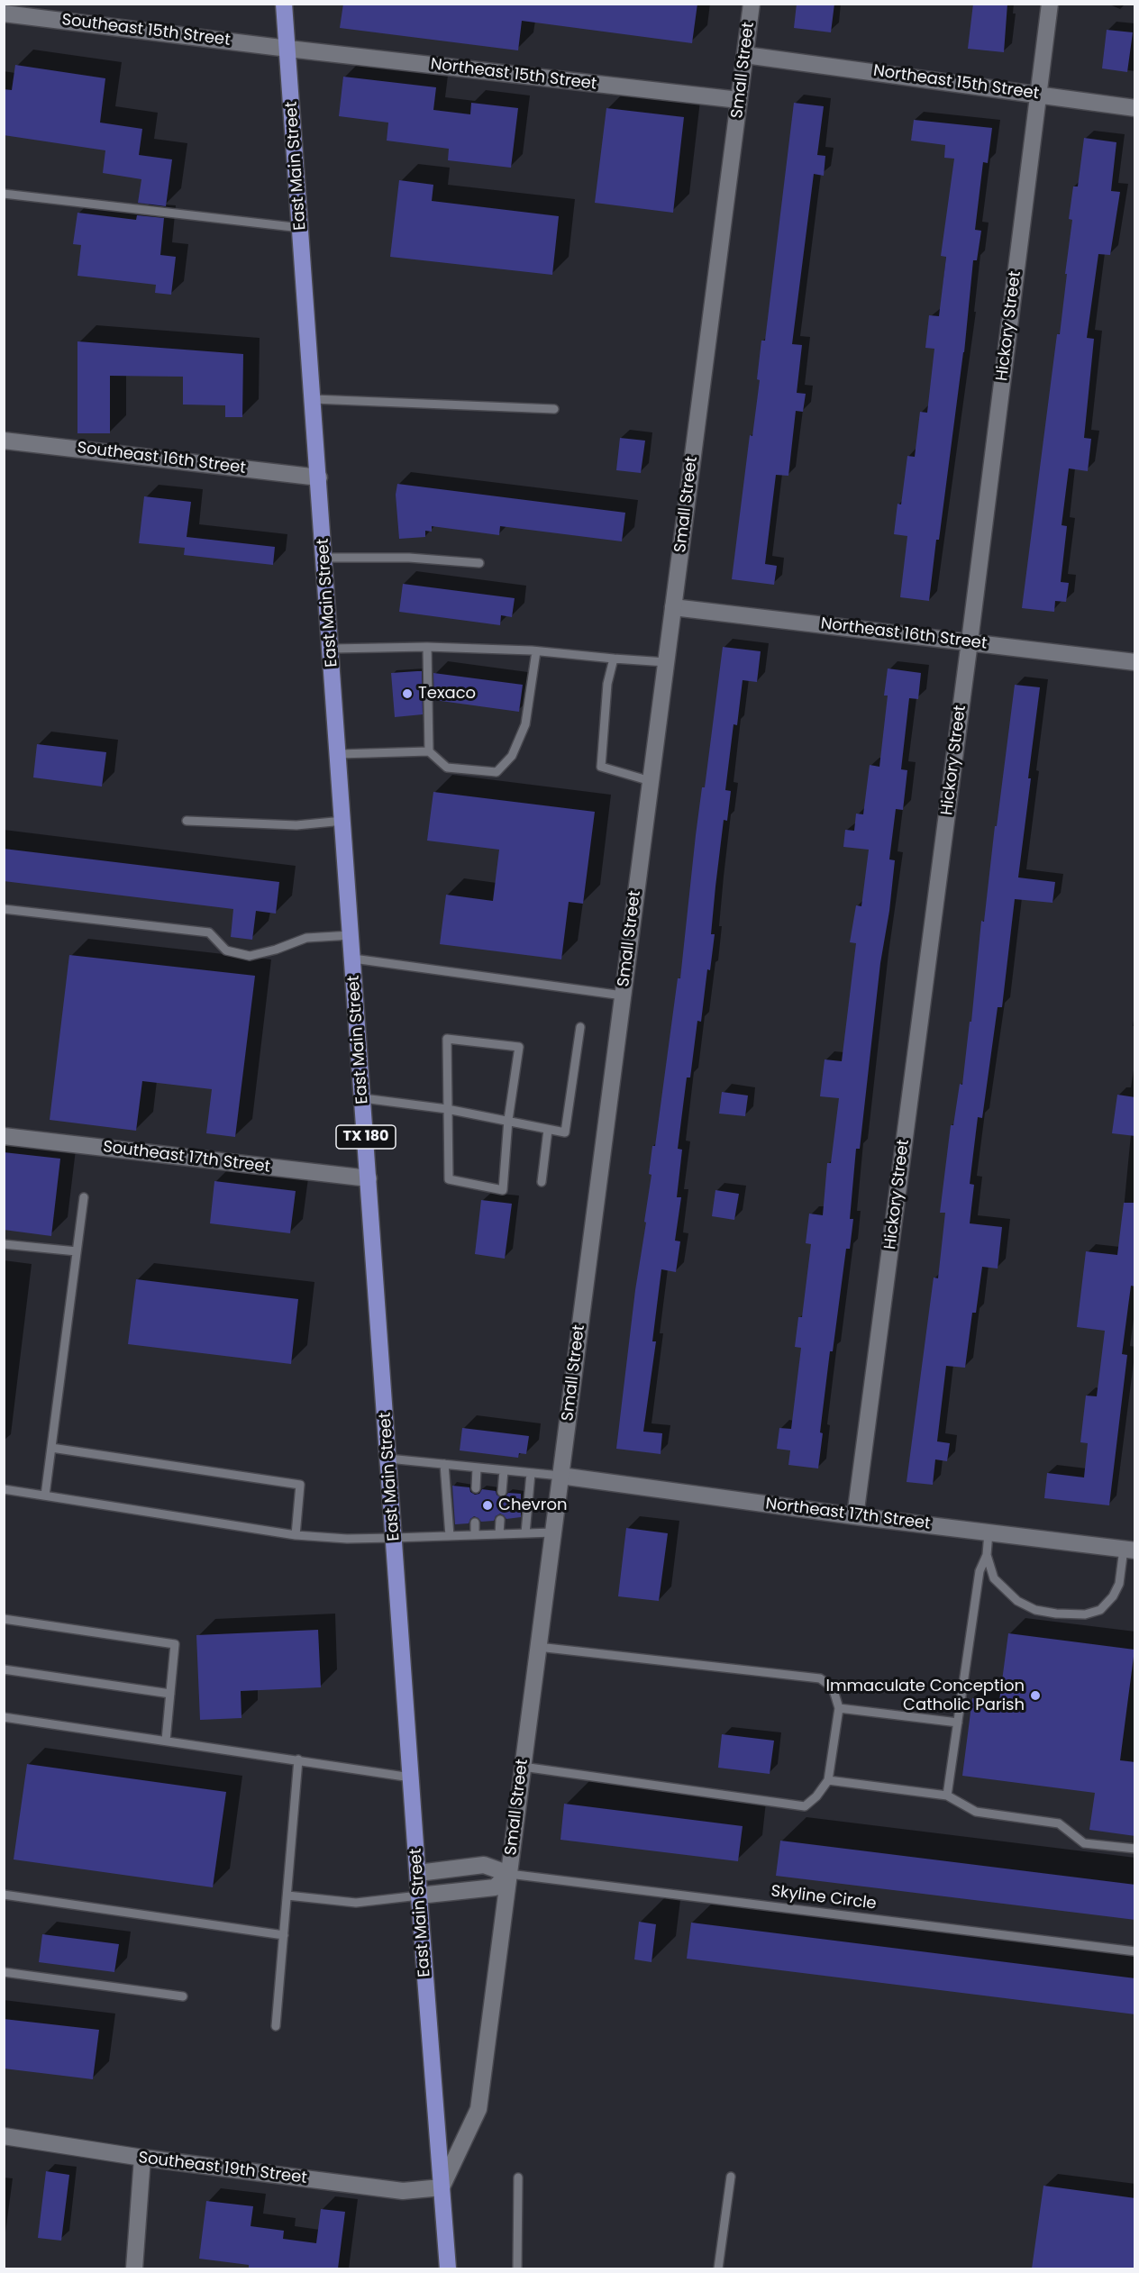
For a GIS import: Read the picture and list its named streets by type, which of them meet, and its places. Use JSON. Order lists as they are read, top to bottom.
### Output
{
  "streets": {
    "main road": ["East Main Street", "TX 180"],
    "street": [
      "Southeast 15th Street",
      "Small Street",
      "Northeast 15th Street",
      "Hickory Street",
      "Southeast 16th Street",
      "Northeast 16th Street",
      "Southeast 17th Street",
      "Northeast 17th Street",
      "Southeast 19th Street"
    ],
    "lane": ["Skyline Circle"]
  },
  "crossings": [
    ["Southeast 15th Street", "Northeast 15th Street"],
    ["Southeast 15th Street", "East Main Street"],
    ["Small Street", "Northeast 15th Street"],
    ["Small Street", "East Main Street"],
    ["Small Street", "Northeast 16th Street"],
    ["Small Street", "Northeast 17th Street"],
    ["Small Street", "Skyline Circle"],
    ["Small Street", "Southeast 19th Street"],
    ["Northeast 15th Street", "East Main Street"],
    ["Northeast 15th Street", "Hickory Street"],
    ["East Main Street", "Southeast 16th Street"],
    ["East Main Street", "Southeast 17th Street"],
    ["East Main Street", "Southeast 19th Street"],
    ["Hickory Street", "Northeast 16th Street"],
    ["Hickory Street", "Northeast 17th Street"]
  ],
  "places": ["Texaco", "Chevron", "Immaculate Conception Catholic Parish"]
}
